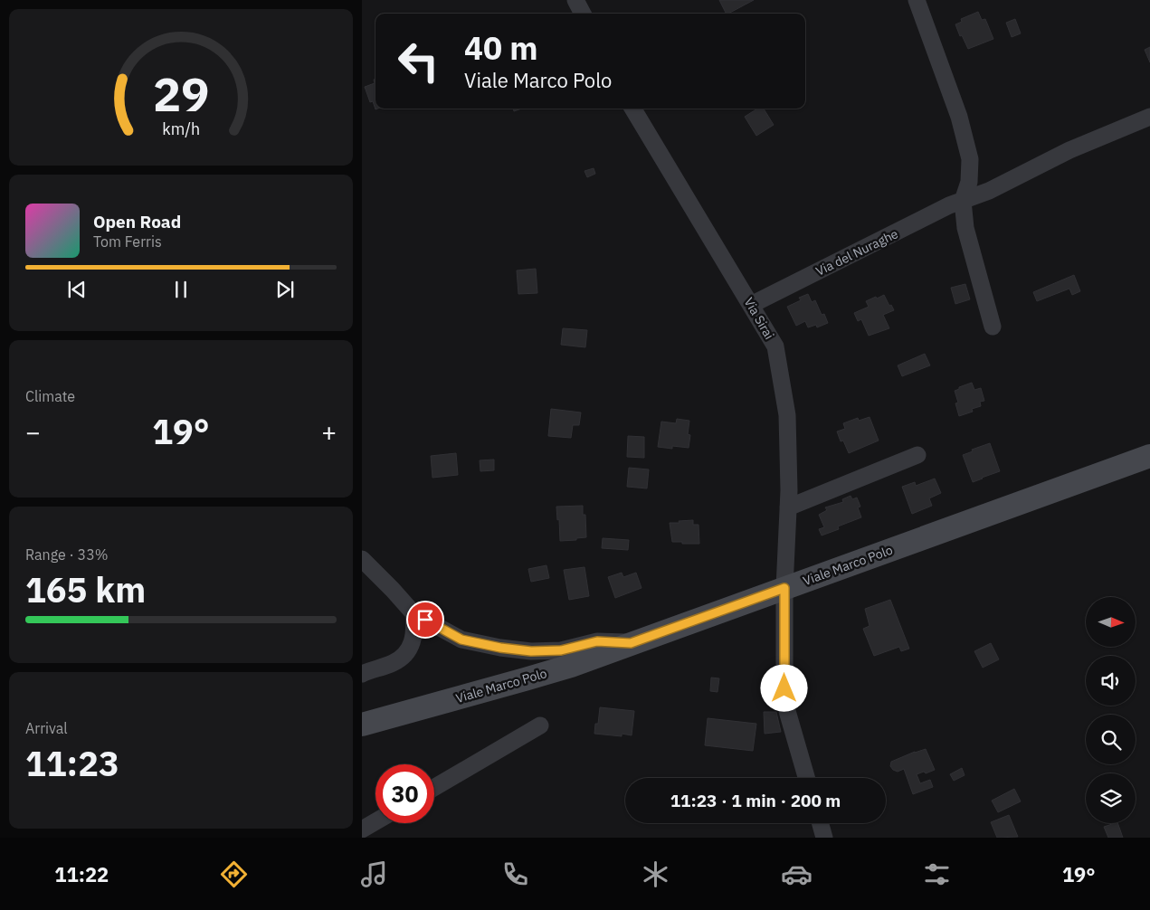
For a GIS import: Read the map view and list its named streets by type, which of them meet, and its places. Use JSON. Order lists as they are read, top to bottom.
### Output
{
  "streets": {
    "main road": ["Viale Marco Polo"],
    "street": ["Via del Nuraghe", "Via Sirai"]
  },
  "crossings": [
    ["Via del Nuraghe", "Via Sirai"],
    ["Via Sirai", "Viale Marco Polo"]
  ],
  "north": "right",
  "page": {
    "turn": ["40 m", "Viale Marco Polo"],
    "song": ["Open Road", "Tom Ferris"],
    "tile": [
      "Climate",
      ["Range · 33%", "165 km"],
      ["Arrival", "11:23"]
    ],
    "heat": ["−", "19°", "+"],
    "limit": "30",
    "trip": "11:23 · 1 min · 200 m",
    "tabs": ["11:22", "19°"],
    "gauge": ["29", "km/h"]
  }
}
